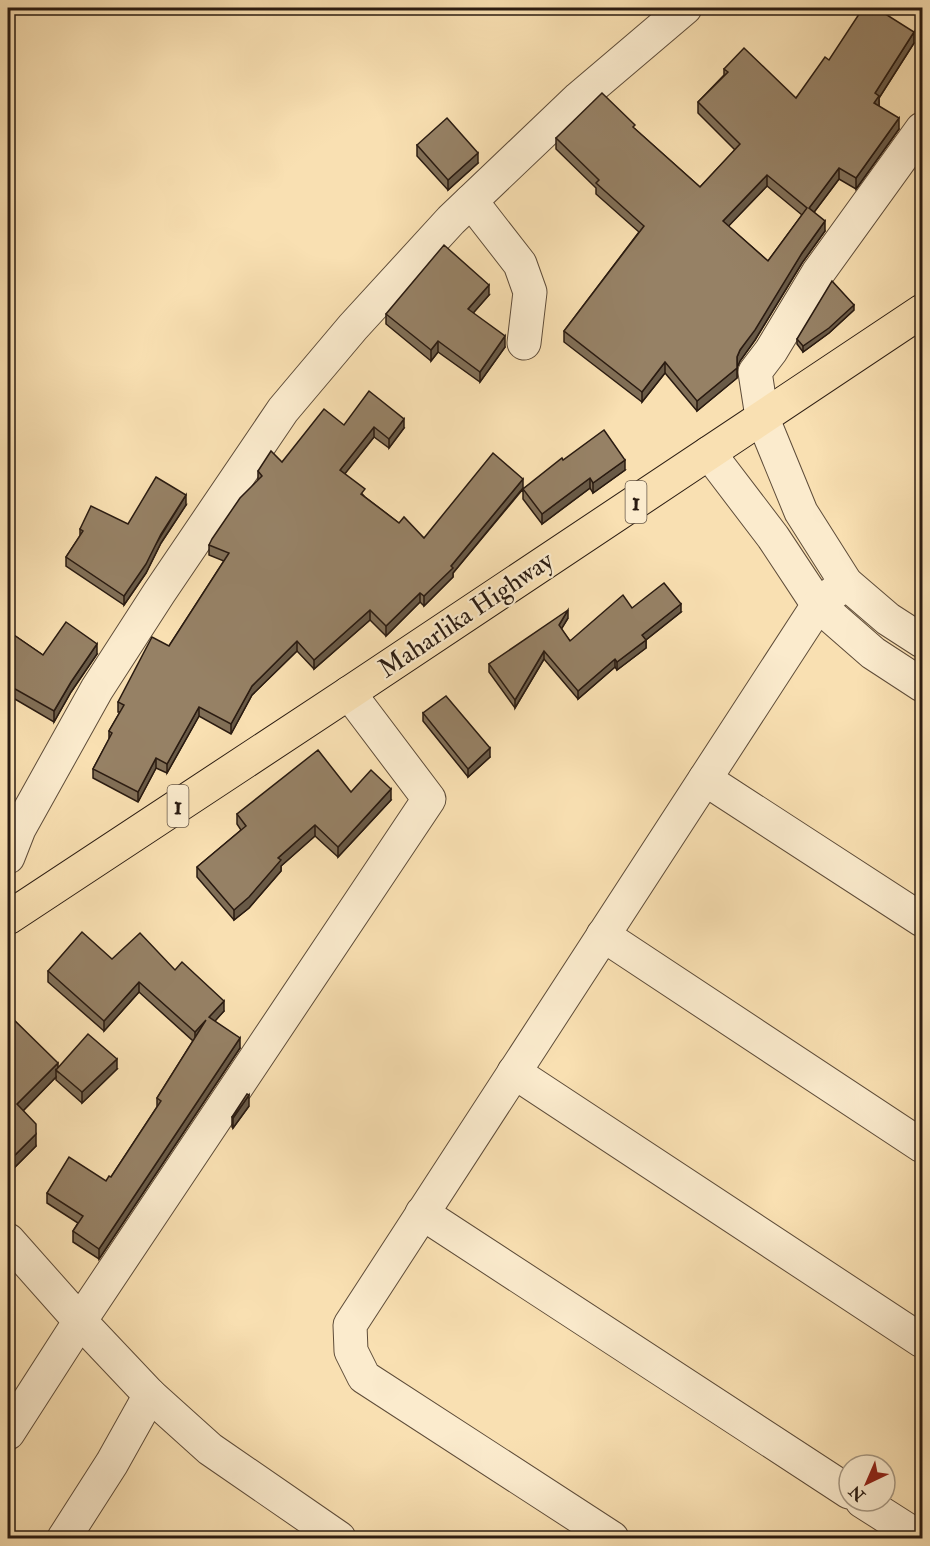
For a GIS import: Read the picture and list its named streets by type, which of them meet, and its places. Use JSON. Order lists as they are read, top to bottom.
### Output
{
  "streets": {
    "highway": ["1", "Maharlika Highway"]
  },
  "north": "bottom left"
}
